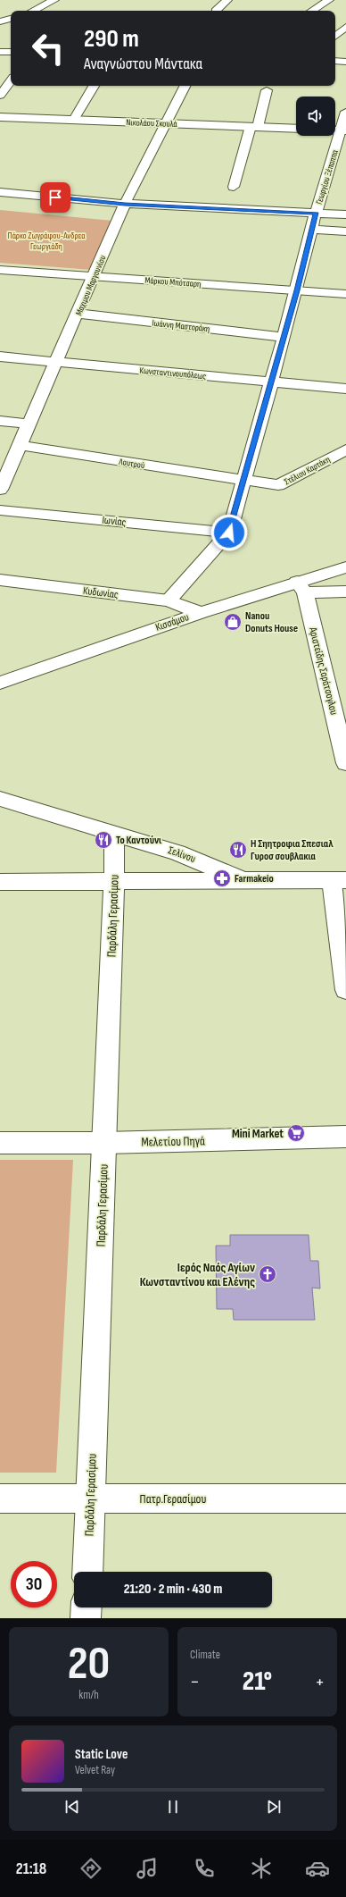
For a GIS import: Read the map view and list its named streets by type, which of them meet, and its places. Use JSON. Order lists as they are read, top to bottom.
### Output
{
  "streets": {
    "street": [
      "Νικολάου Σκουλά",
      "Γεωργίου Ξέπαππα",
      "Μάρκου Μπότσαρη",
      "Μαχιμου Mαργουνίου",
      "Ιωάννη Μαστοράκη",
      "Κωνσταντινουπόλεως",
      "Λουτρού",
      "Στέλιου Καρτάκη",
      "Ιωνίας",
      "Κυδωνίας",
      "Κισσάμου",
      "Αριστείδης Σαράτσογλου",
      "Σελίνου",
      "Παρδάλη Γερασίμου",
      "Μελετίου Πηγά",
      "Πατρ.Γερασίμου"
    ]
  },
  "crossings": [
    ["Νικολάου Σκουλά", "Μαχιμου Mαργουνίου"],
    ["Γεωργίου Ξέπαππα", "Μάρκου Μπότσαρη"],
    ["Γεωργίου Ξέπαππα", "Ιωάννη Μαστοράκη"],
    ["Γεωργίου Ξέπαππα", "Κωνσταντινουπόλεως"],
    ["Γεωργίου Ξέπαππα", "Λουτρού"],
    ["Γεωργίου Ξέπαππα", "Στέλιου Καρτάκη"],
    ["Γεωργίου Ξέπαππα", "Ιωνίας"],
    ["Μάρκου Μπότσαρη", "Μαχιμου Mαργουνίου"],
    ["Μαχιμου Mαργουνίου", "Ιωάννη Μαστοράκη"],
    ["Μαχιμου Mαργουνίου", "Κωνσταντινουπόλεως"],
    ["Μαχιμου Mαργουνίου", "Λουτρού"],
    ["Λουτρού", "Στέλιου Καρτάκη"],
    ["Κυδωνίας", "Κισσάμου"],
    ["Κισσάμου", "Αριστείδης Σαράτσογλου"],
    ["Σελίνου", "Παρδάλη Γερασίμου"],
    ["Παρδάλη Γερασίμου", "Μελετίου Πηγά"],
    ["Παρδάλη Γερασίμου", "Πατρ.Γερασίμου"]
  ],
  "parks": ["Πάρκο Ζωγράφου-Ανδρεα Γεωργιάδη"],
  "places": {
    "shop": ["Nanou Donuts House"],
    "restaurant": ["Το Καντούνι", "Η Σηητροφια Σπεσιαλ Γυροσ σουβλακια"],
    "pharmacy": ["Farmakeio"],
    "supermarket": ["Mini Market"],
    "church": ["Ιερός Ναός Αγίων Κωνσταντίνου και Ελένης"]
  },
  "page": {
    "turn": ["290 m", "Αναγνώστου Μάντακα"],
    "limit": "30",
    "trip": "21:20 · 2 min · 430 m",
    "tile": [
      ["20", "km/h"],
      "Climate"
    ],
    "heat": ["−", "21°", "+"],
    "song": ["Static Love", "Velvet Ray"],
    "tabs": "21:18"
  }
}
